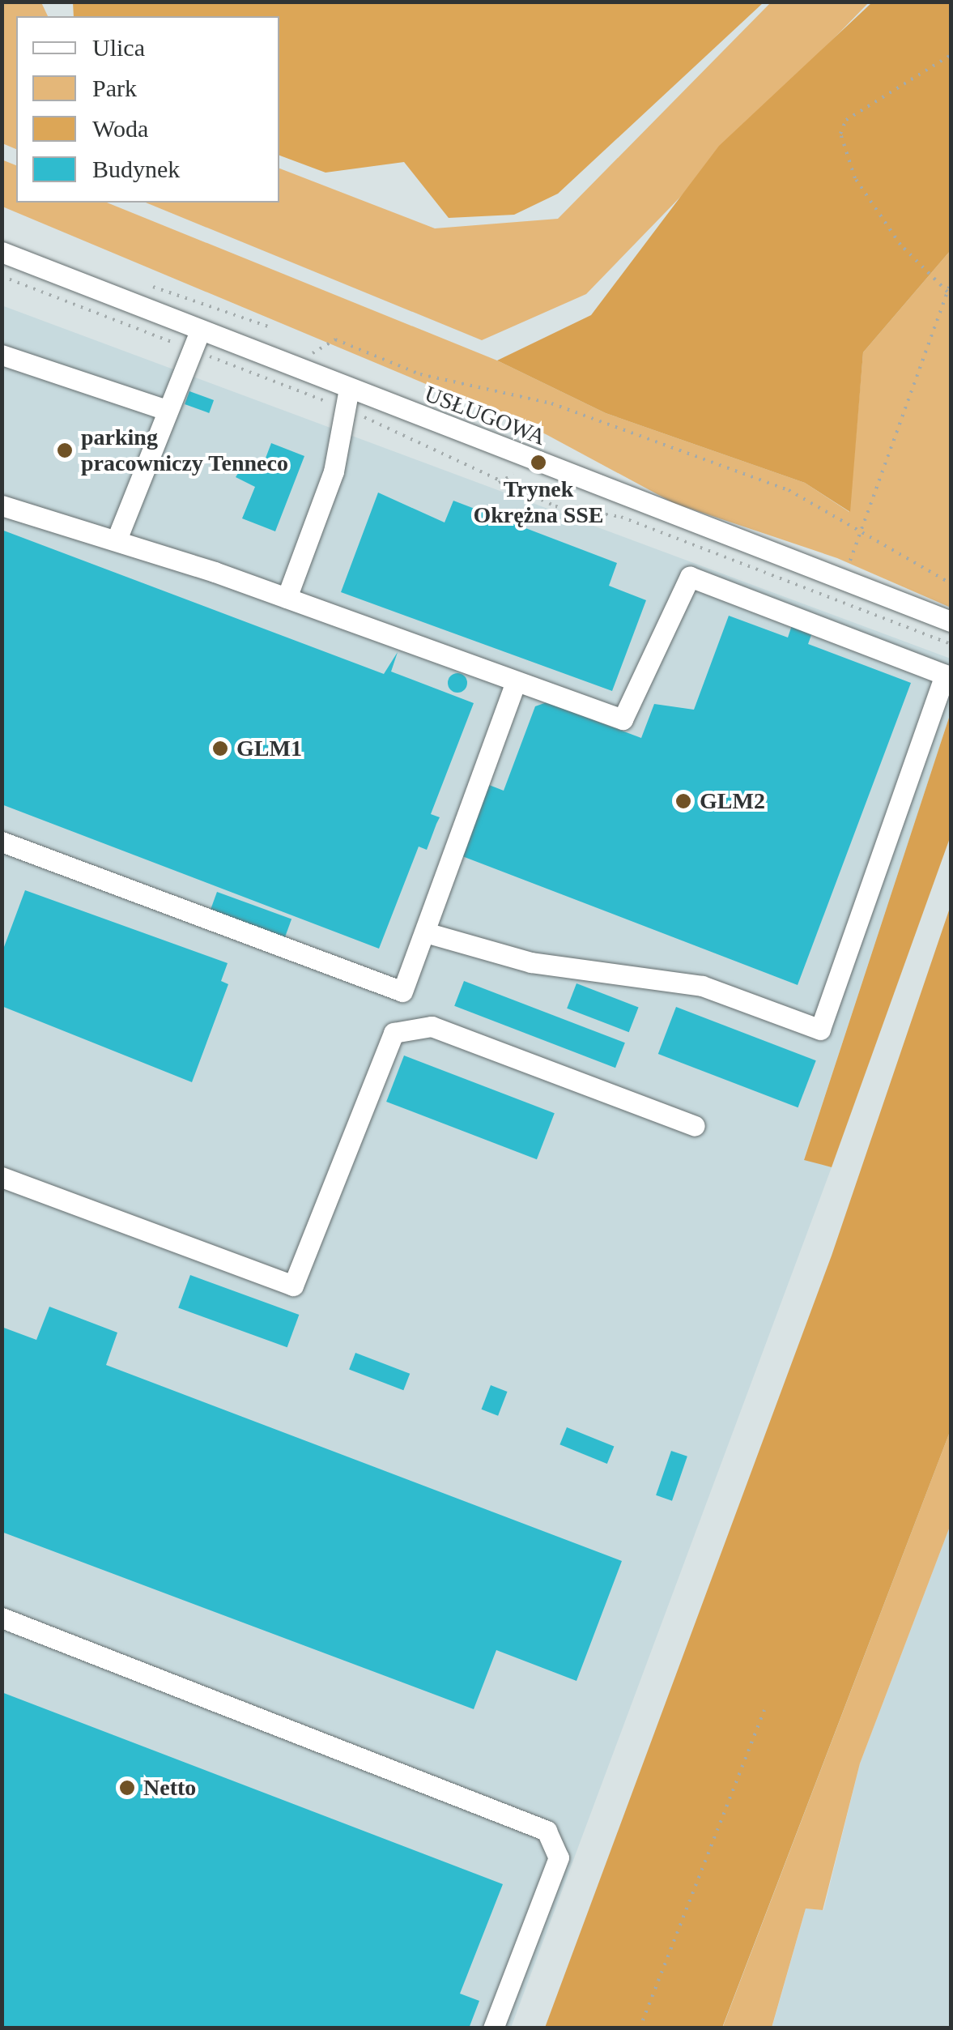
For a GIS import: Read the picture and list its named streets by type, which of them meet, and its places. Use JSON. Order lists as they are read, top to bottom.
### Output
{
  "streets": {
    "street": ["USŁUGOWA"]
  },
  "places": [
    "parking pracowniczy Tenneco",
    "Trynek Okrężna SSE",
    "GLM1",
    "GLM2",
    "Netto"
  ],
  "legend": [
    "Ulica",
    "Park",
    "Woda",
    "Budynek"
  ]
}
